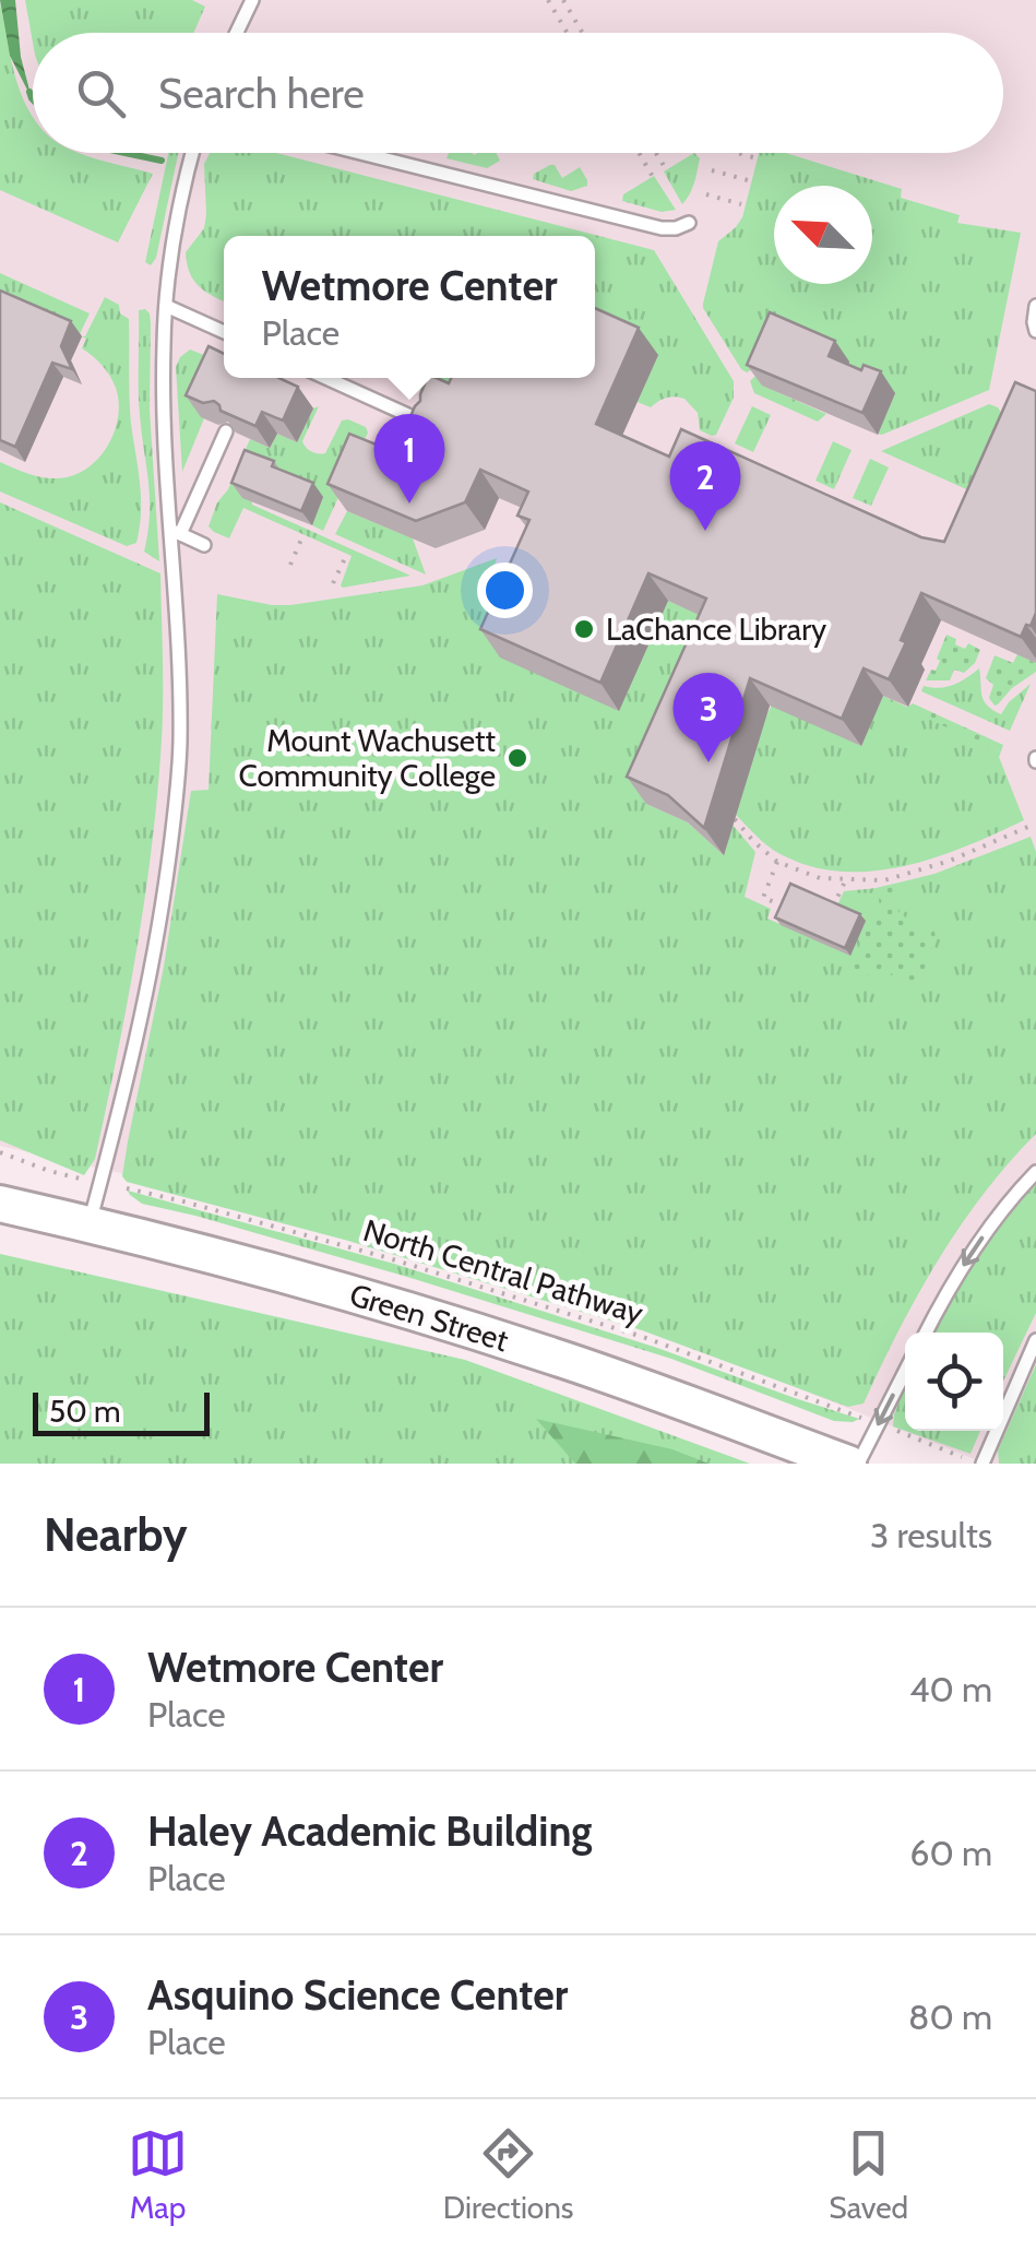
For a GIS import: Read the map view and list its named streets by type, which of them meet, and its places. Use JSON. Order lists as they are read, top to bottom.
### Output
{
  "streets": {
    "street": ["Green Street"],
    "path": ["North Central Pathway"]
  },
  "places": ["LaChance Library", "Mount Wachusett Community College"],
  "scale_bar": "50 m",
  "north": "top left",
  "page": {
    "search": "Search here",
    "popup": ["Wetmore Center", "Place"],
    "pins": ["1", "2", "3"],
    "scale": "50 m",
    "heading": ["Nearby", "3 results"],
    "list": [
      {
        "mark": "1",
        "name": "Wetmore Center",
        "note": "Place",
        "value": "40 m"
      },
      {
        "mark": "2",
        "name": "Haley Academic Building",
        "note": "Place",
        "value": "60 m"
      },
      {
        "mark": "3",
        "name": "Asquino Science Center",
        "note": "Place",
        "value": "80 m"
      }
    ],
    "nav": ["Map", "Directions", "Saved"]
  }
}
